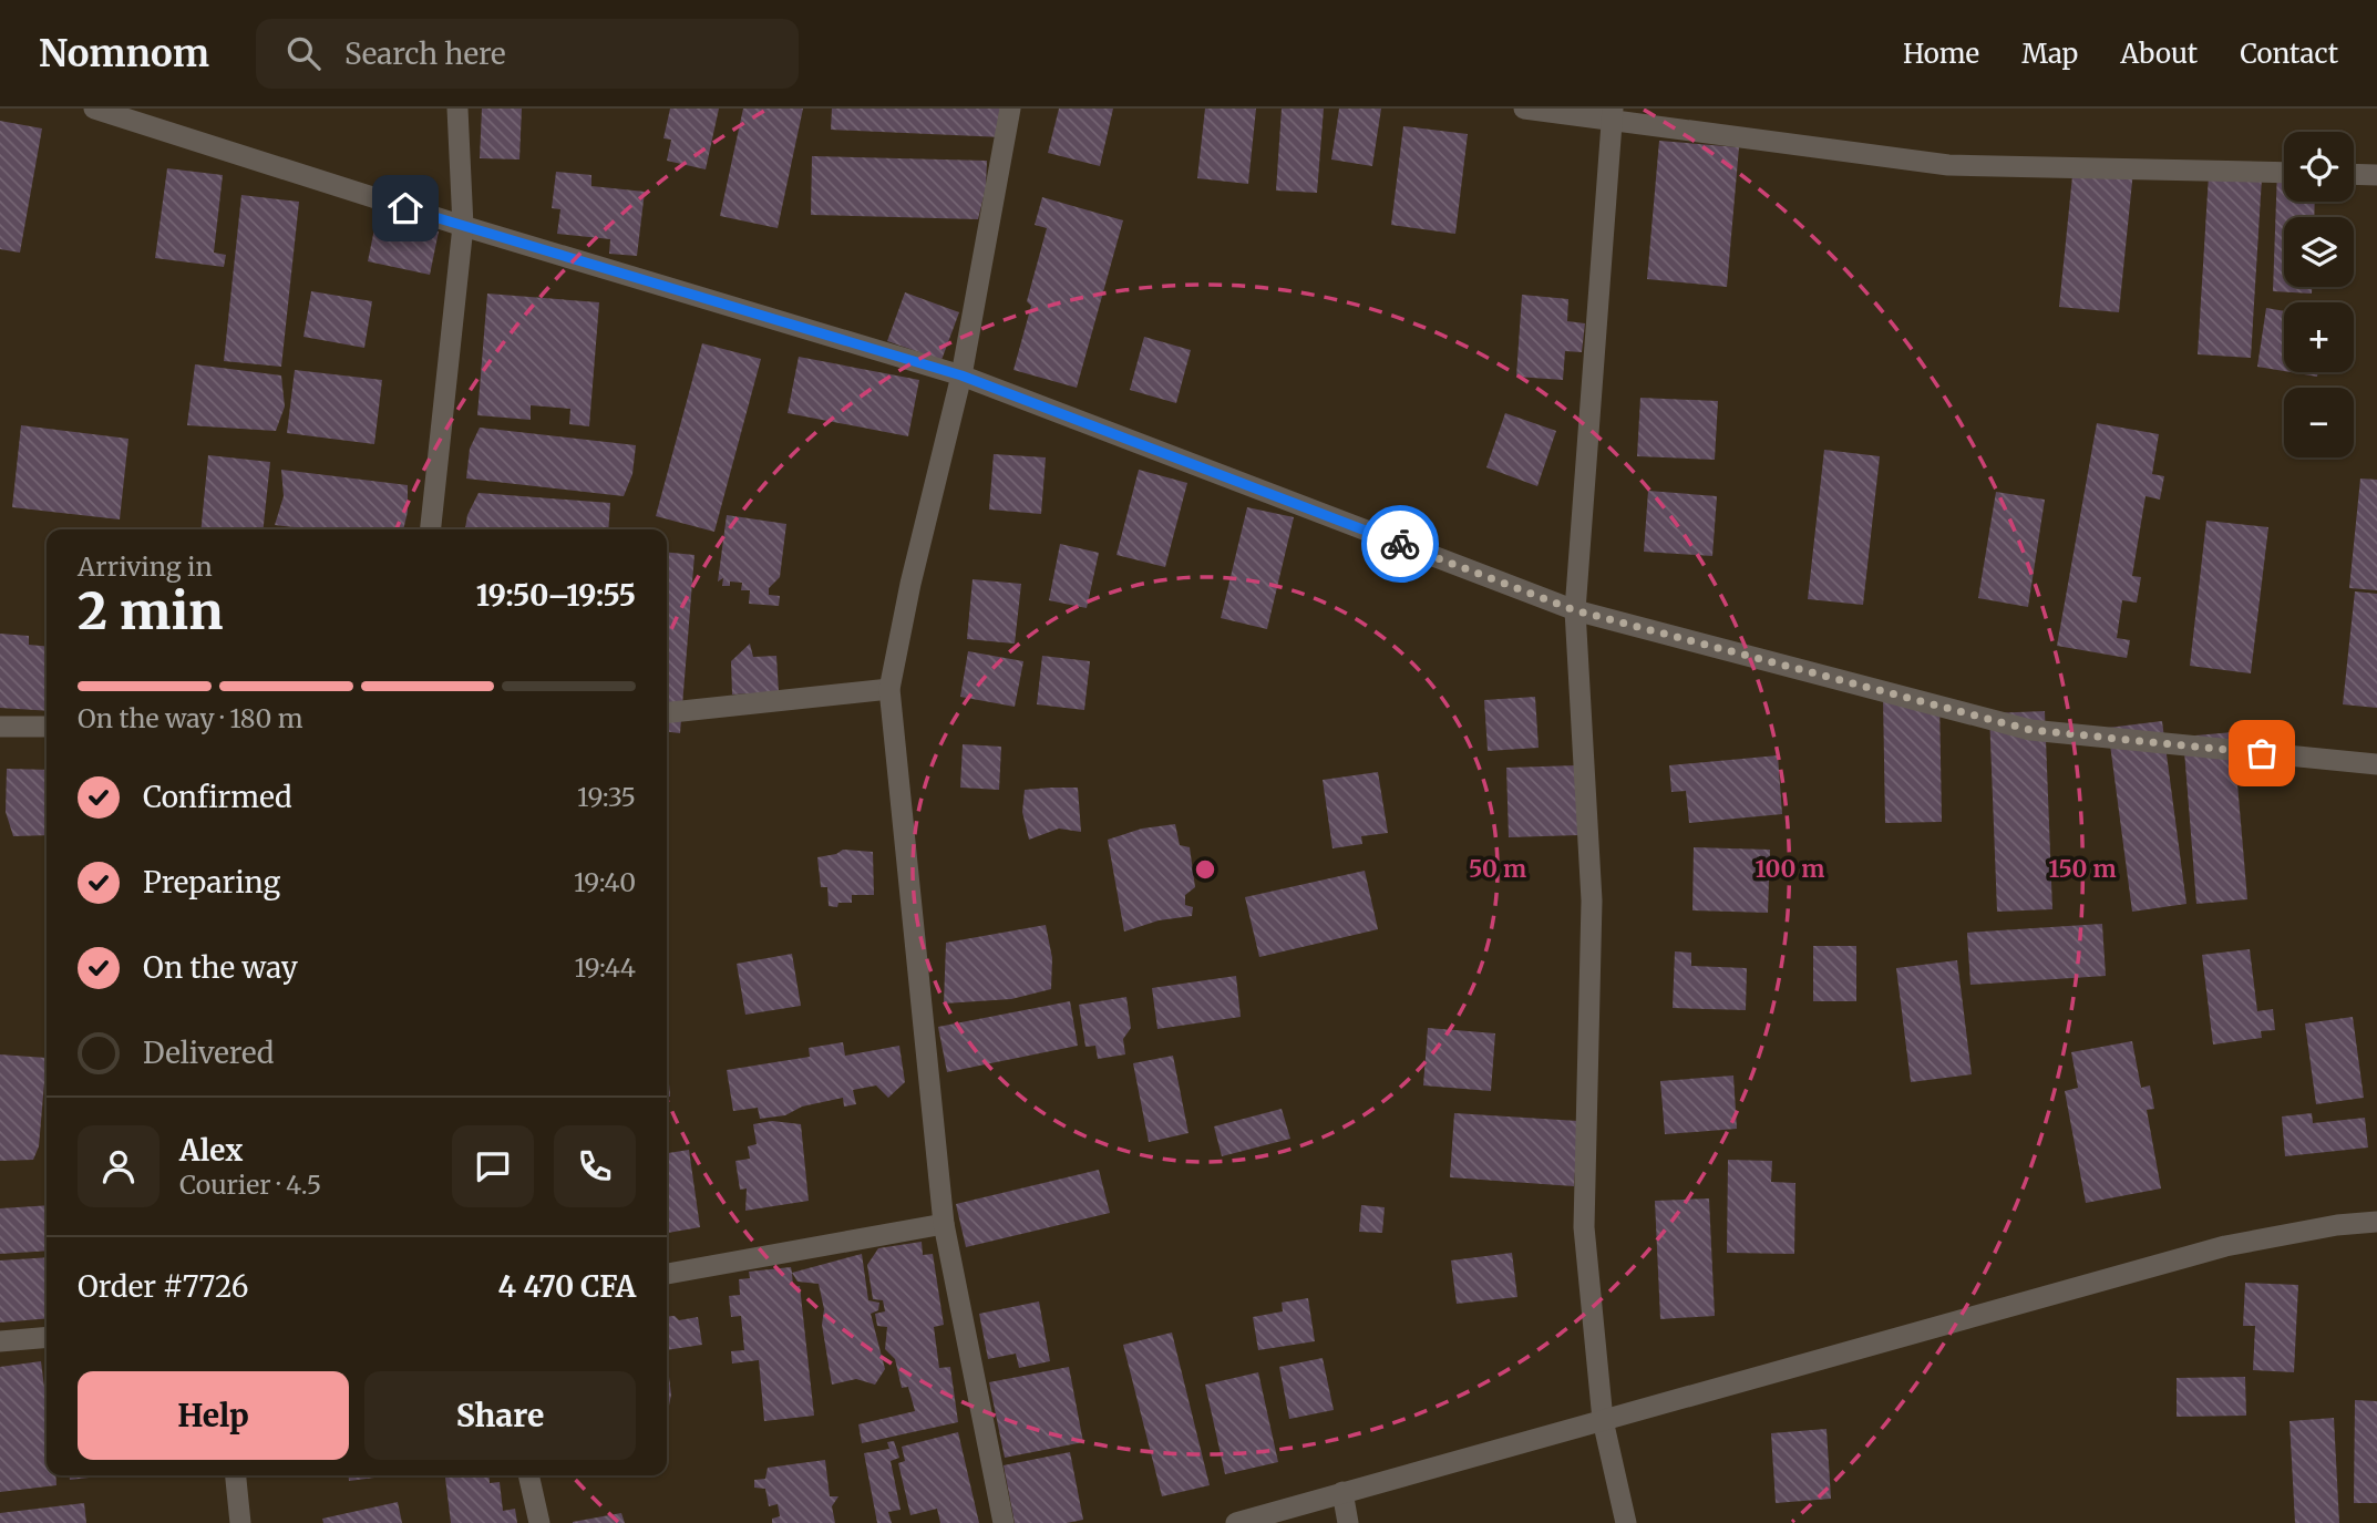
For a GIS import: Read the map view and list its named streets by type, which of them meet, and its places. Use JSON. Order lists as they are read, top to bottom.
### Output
{
  "page": {
    "header": "Nomnom",
    "search": "Search here",
    "nav": [
      "Home",
      "Map",
      "About",
      "Contact"
    ],
    "map_buttons": ["+", "−"],
    "heading": ["2 min", "Arriving in", "19:50–19:55"],
    "panel": [
      "Alex",
      "Courier · 4.5",
      "Order #7726",
      "4 470 CFA"
    ],
    "bar": "On the way · 180 m",
    "list": [
      ["Confirmed", "19:35"],
      ["Preparing", "19:40"],
      ["On the way", "19:44"],
      "Delivered"
    ],
    "buttons": ["Help", "Share"]
  },
  "rings": ["50 m", "100 m", "150 m"]
}
